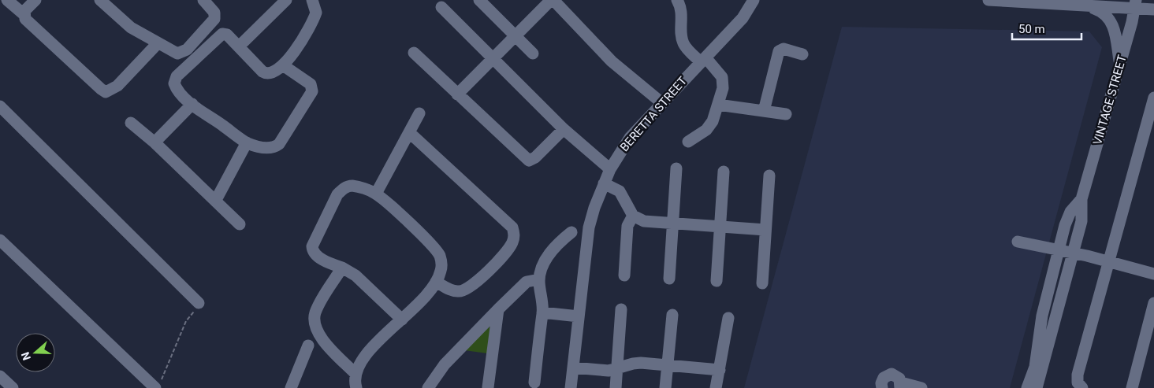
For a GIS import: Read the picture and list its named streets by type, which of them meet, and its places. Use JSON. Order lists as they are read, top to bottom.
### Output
{
  "streets": {
    "street": ["VINTAGE STREET", "BERETTA STREET"]
  },
  "scale_bar": "50 m",
  "north": "left"
}
